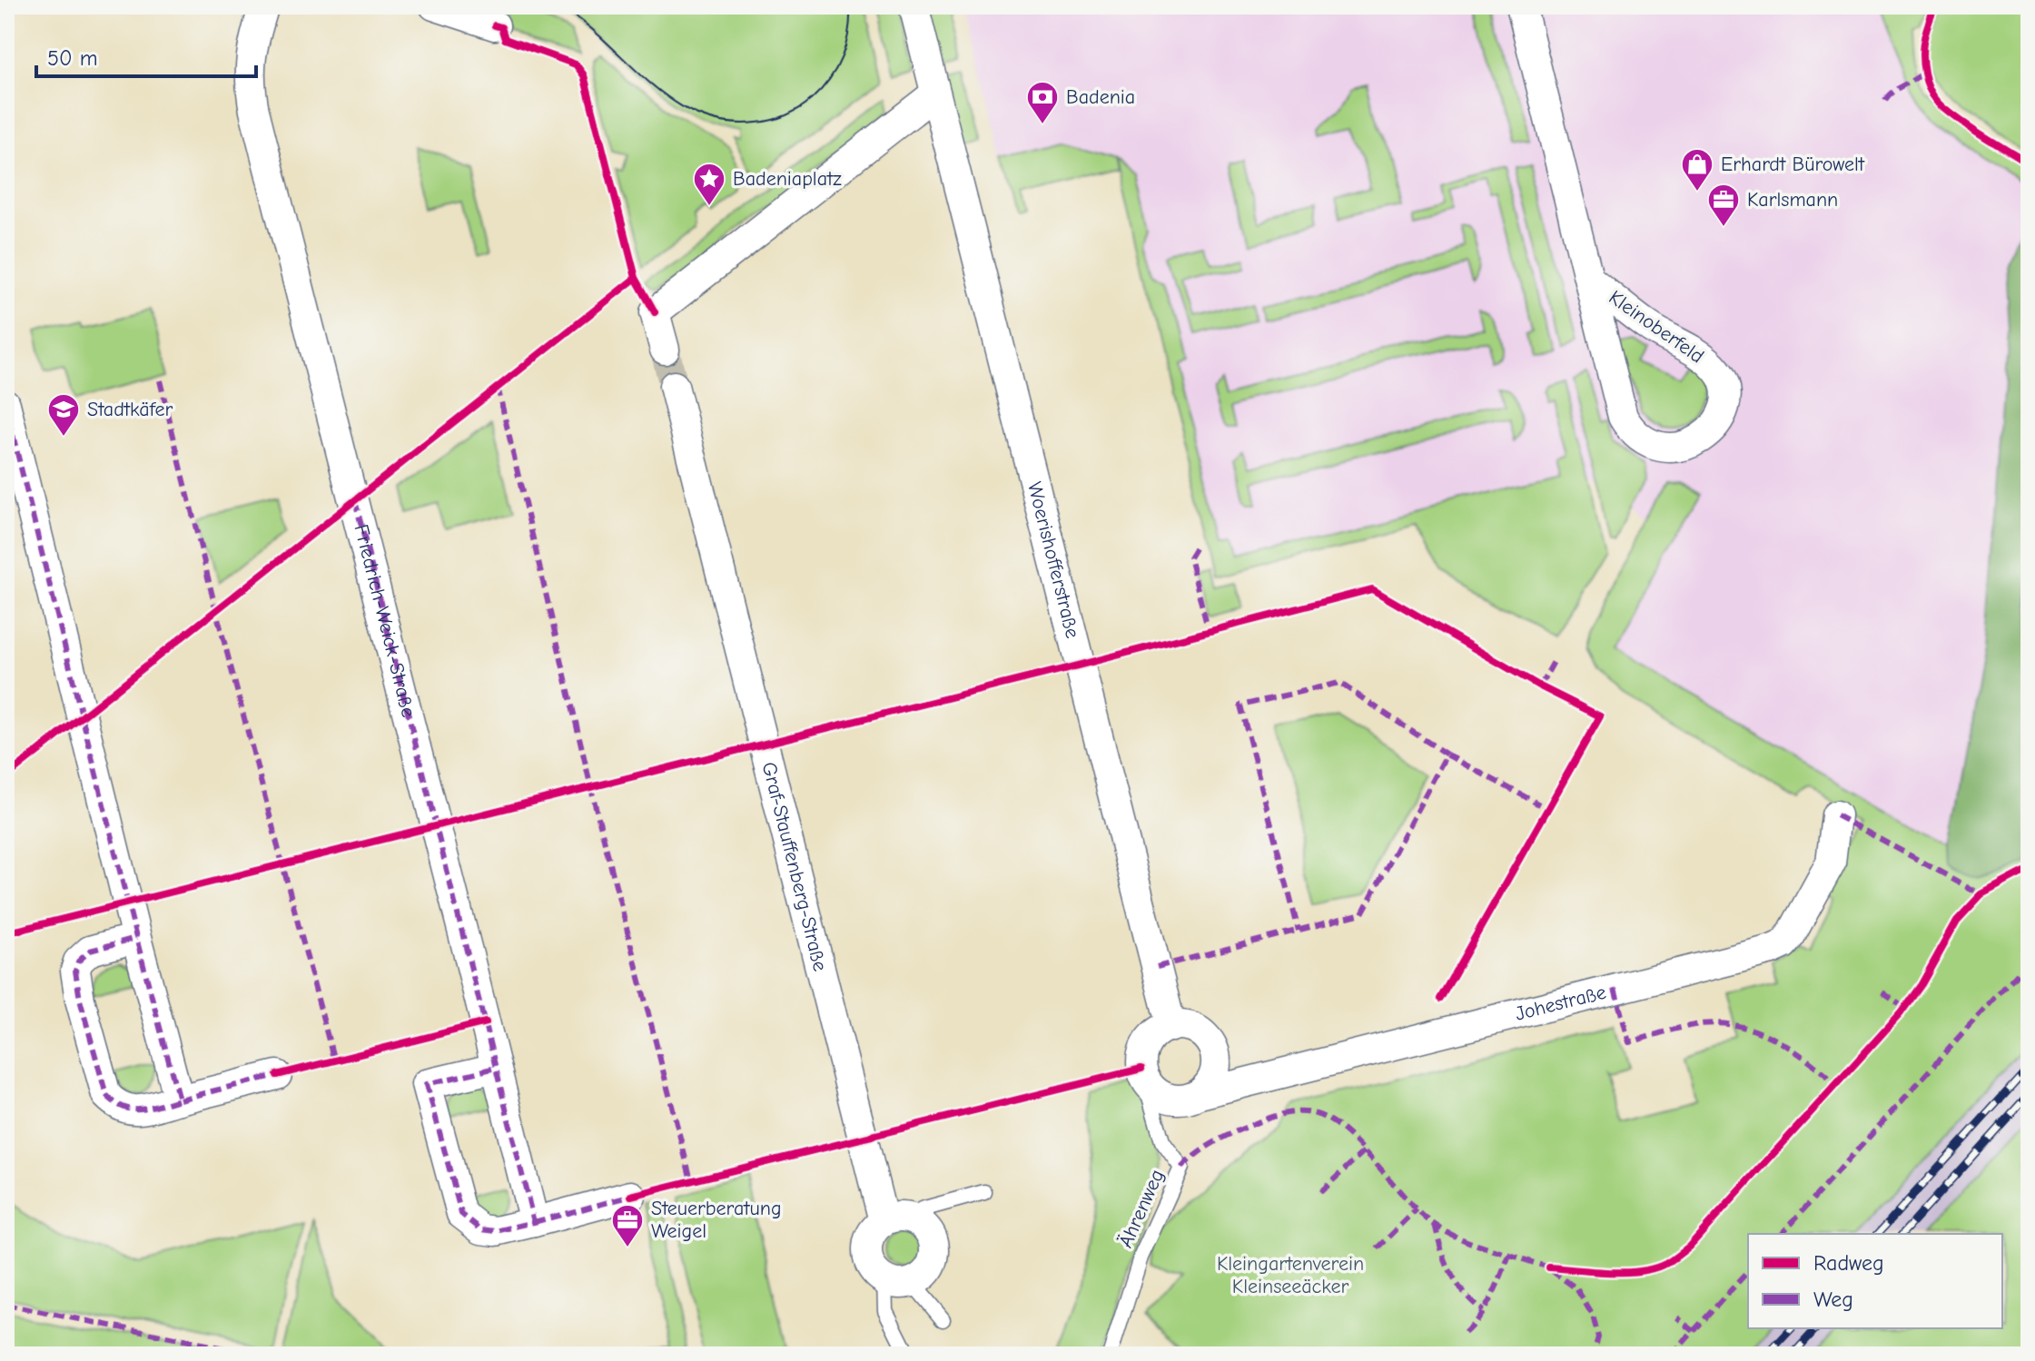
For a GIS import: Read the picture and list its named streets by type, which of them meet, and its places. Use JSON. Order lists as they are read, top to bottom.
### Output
{
  "streets": {
    "street": [
      "Kleinoberfeld",
      "Woerishofferstraße",
      "Friedrich-Weick-Straße",
      "Graf-Stauffenberg-Straße",
      "Johestraße"
    ],
    "lane": ["Ährenweg"]
  },
  "crossings": [
    ["Woerishofferstraße", "Johestraße"],
    ["Woerishofferstraße", "Ährenweg"],
    ["Johestraße", "Ährenweg"]
  ],
  "parks": ["Kleingartenverein Kleinseeäcker"],
  "places": {
    "bank": ["Badenia"],
    "shop": ["Erhardt Bürowelt"],
    "place": ["Badeniaplatz"],
    "office": ["Karlsmann", "Steuerberatung Weigel"],
    "school or university": ["Stadtkäfer"]
  },
  "legend": ["Radweg", "Weg"],
  "scale_bar": "50 m"
}
